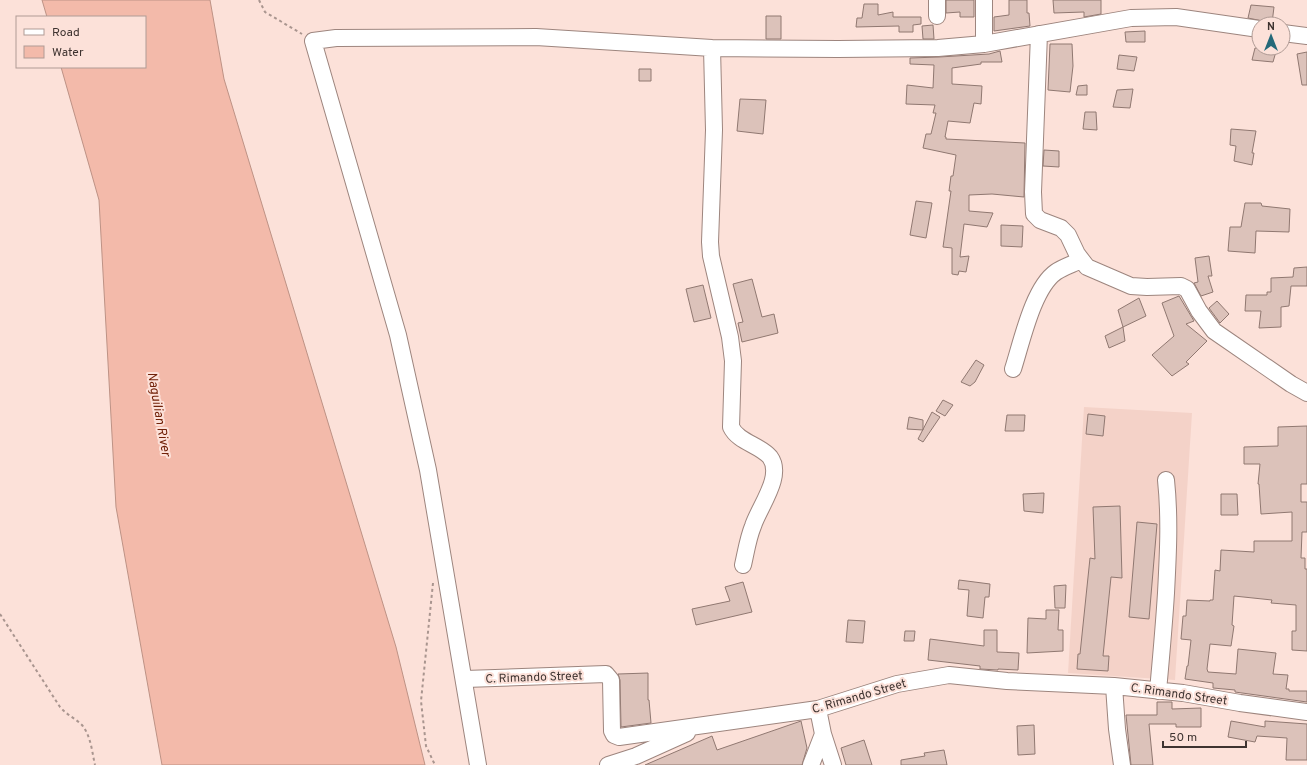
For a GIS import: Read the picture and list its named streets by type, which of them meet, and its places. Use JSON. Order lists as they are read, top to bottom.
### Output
{
  "streets": {
    "street": ["C. Rimando Street"]
  },
  "water": ["Naguilian River"],
  "legend": ["Road", "Water"],
  "scale_bar": "50 m",
  "north": "top"
}
